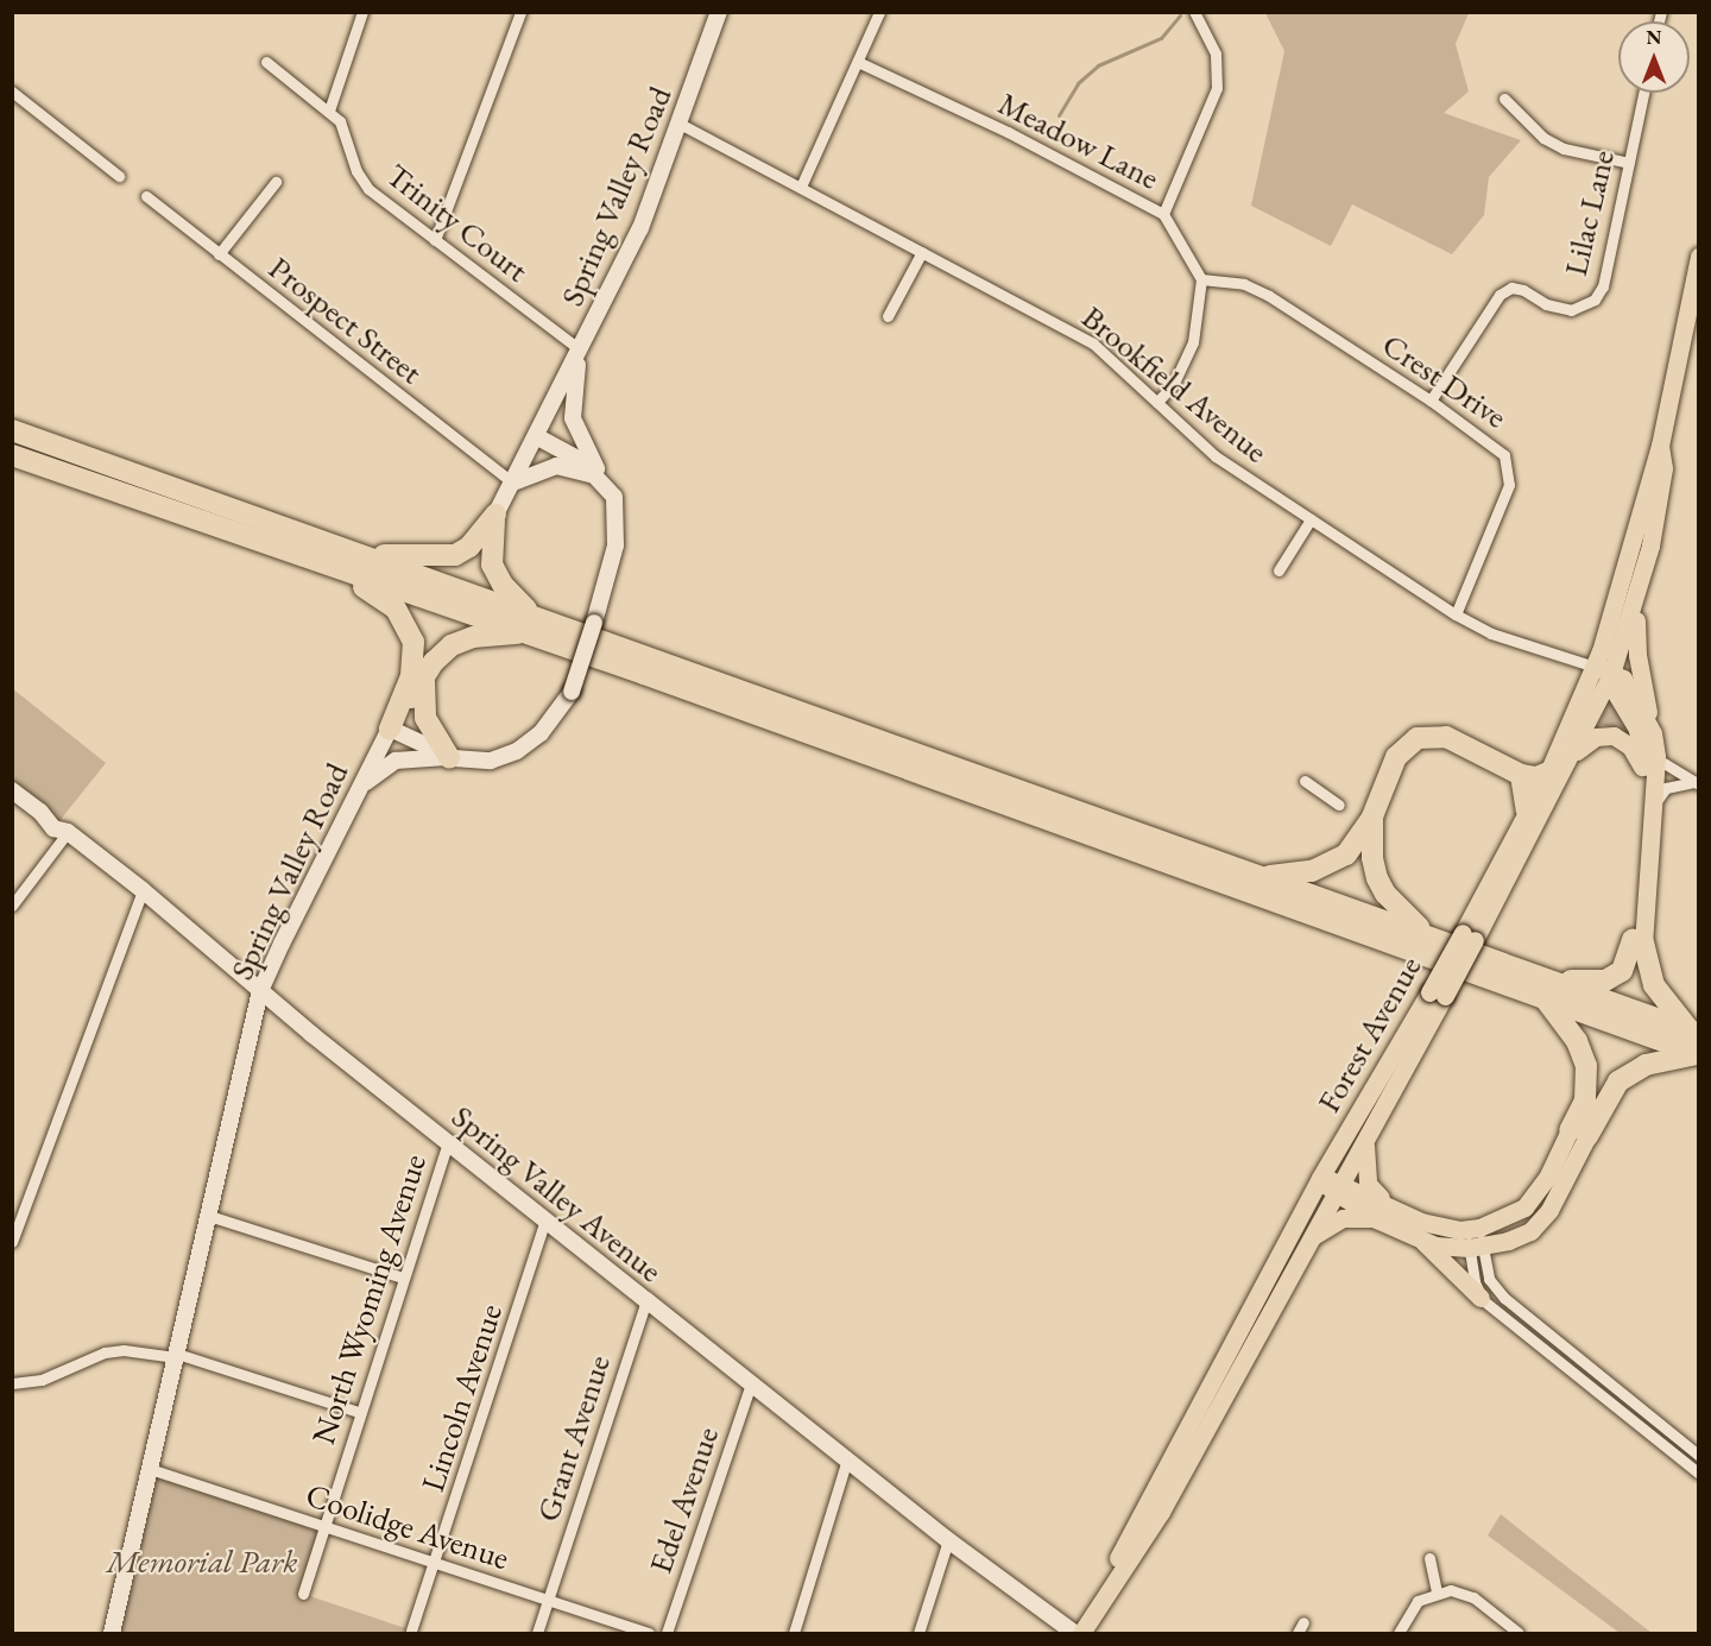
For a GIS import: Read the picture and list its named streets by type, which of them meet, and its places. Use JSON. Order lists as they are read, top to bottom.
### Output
{
  "streets": {
    "main road": ["Forest Avenue"],
    "street": [
      "Meadow Lane",
      "Spring Valley Road",
      "Lilac Lane",
      "Trinity Court",
      "Prospect Street",
      "Crest Drive",
      "Brookfield Avenue",
      "Spring Valley Avenue",
      "North Wyoming Avenue",
      "Lincoln Avenue",
      "Grant Avenue",
      "Edel Avenue",
      "Coolidge Avenue"
    ]
  },
  "crossings": [
    ["Meadow Lane", "Crest Drive"],
    ["Spring Valley Road", "Trinity Court"],
    ["Spring Valley Road", "Prospect Street"],
    ["Spring Valley Road", "Brookfield Avenue"],
    ["Spring Valley Road", "Spring Valley Avenue"],
    ["Spring Valley Road", "Coolidge Avenue"],
    ["Lilac Lane", "Crest Drive"],
    ["Crest Drive", "Brookfield Avenue"],
    ["Brookfield Avenue", "Forest Avenue"],
    ["Spring Valley Avenue", "North Wyoming Avenue"],
    ["Spring Valley Avenue", "Lincoln Avenue"],
    ["Spring Valley Avenue", "Grant Avenue"],
    ["Spring Valley Avenue", "Edel Avenue"],
    ["North Wyoming Avenue", "Coolidge Avenue"],
    ["Lincoln Avenue", "Coolidge Avenue"],
    ["Grant Avenue", "Coolidge Avenue"]
  ],
  "parks": ["Memorial Park"],
  "north": "top"
}
